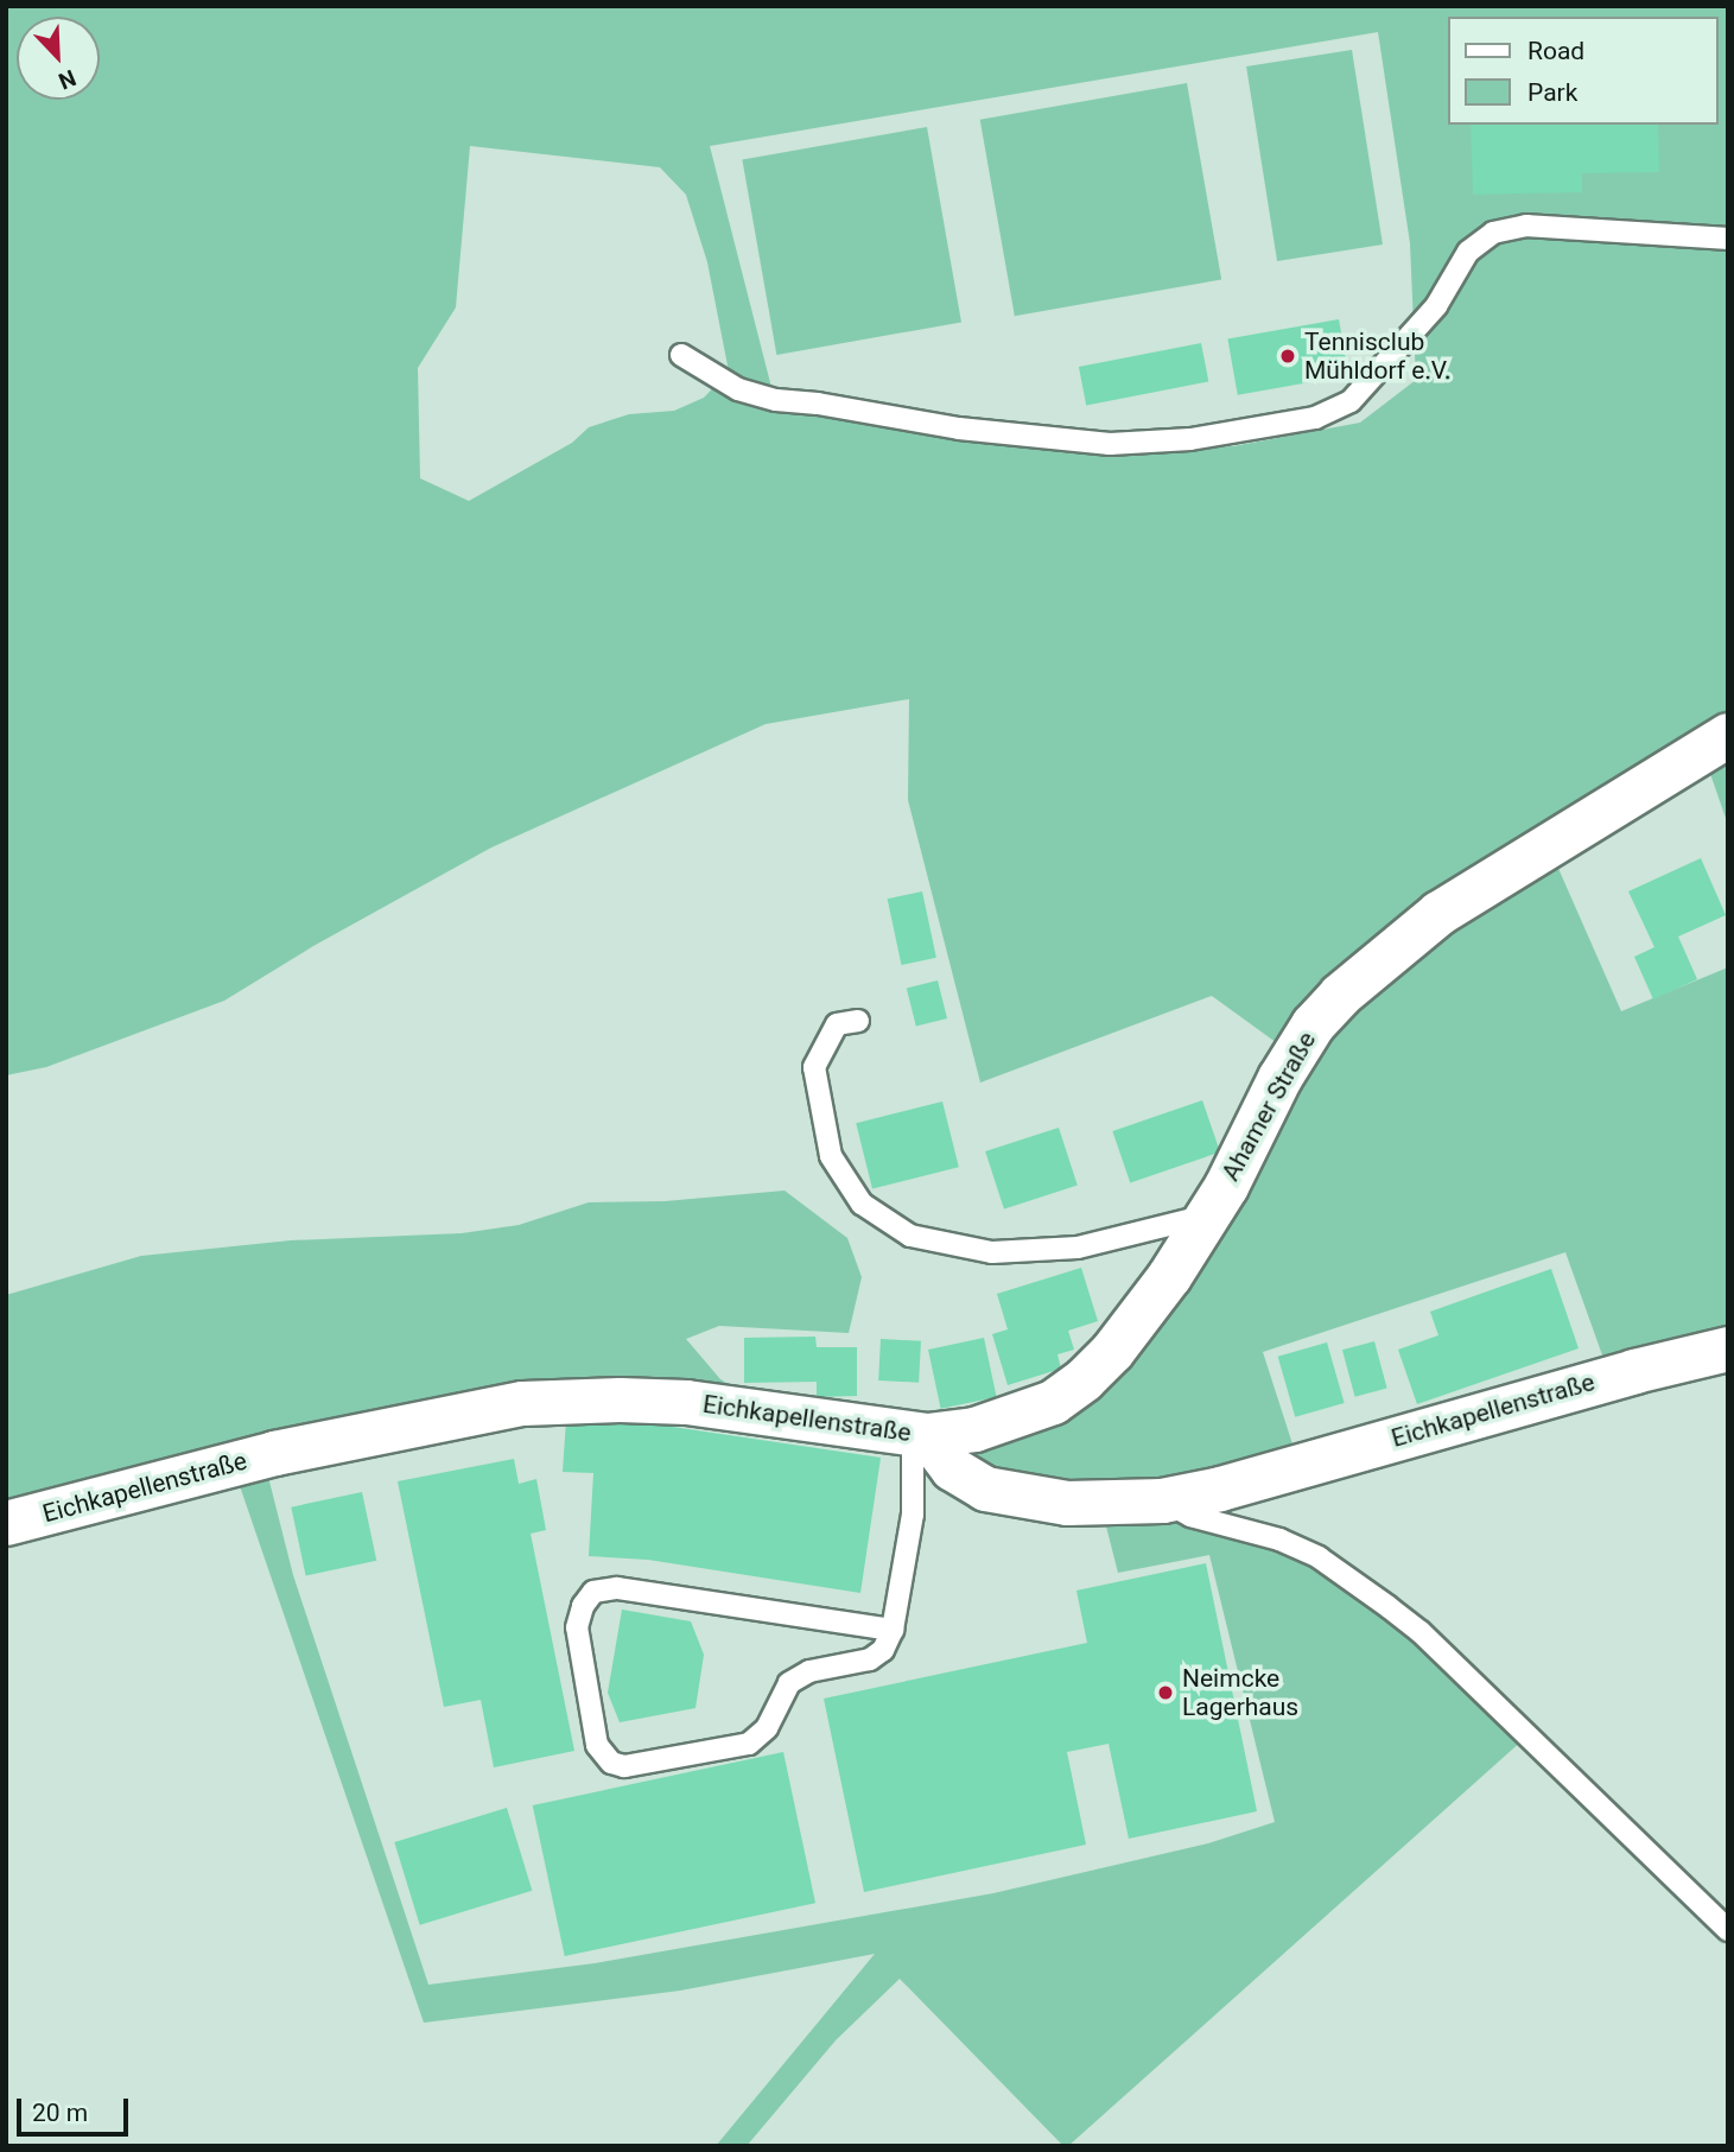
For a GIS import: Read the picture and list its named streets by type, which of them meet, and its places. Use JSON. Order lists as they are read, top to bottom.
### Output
{
  "streets": {
    "street": ["Ahamer Straße", "Eichkapellenstraße"]
  },
  "crossings": [
    ["Ahamer Straße", "Eichkapellenstraße"]
  ],
  "places": ["Tennisclub Mühldorf e.V.", "Neimcke Lagerhaus"],
  "legend": ["Road", "Park"],
  "scale_bar": "20 m",
  "north": "bottom right"
}
